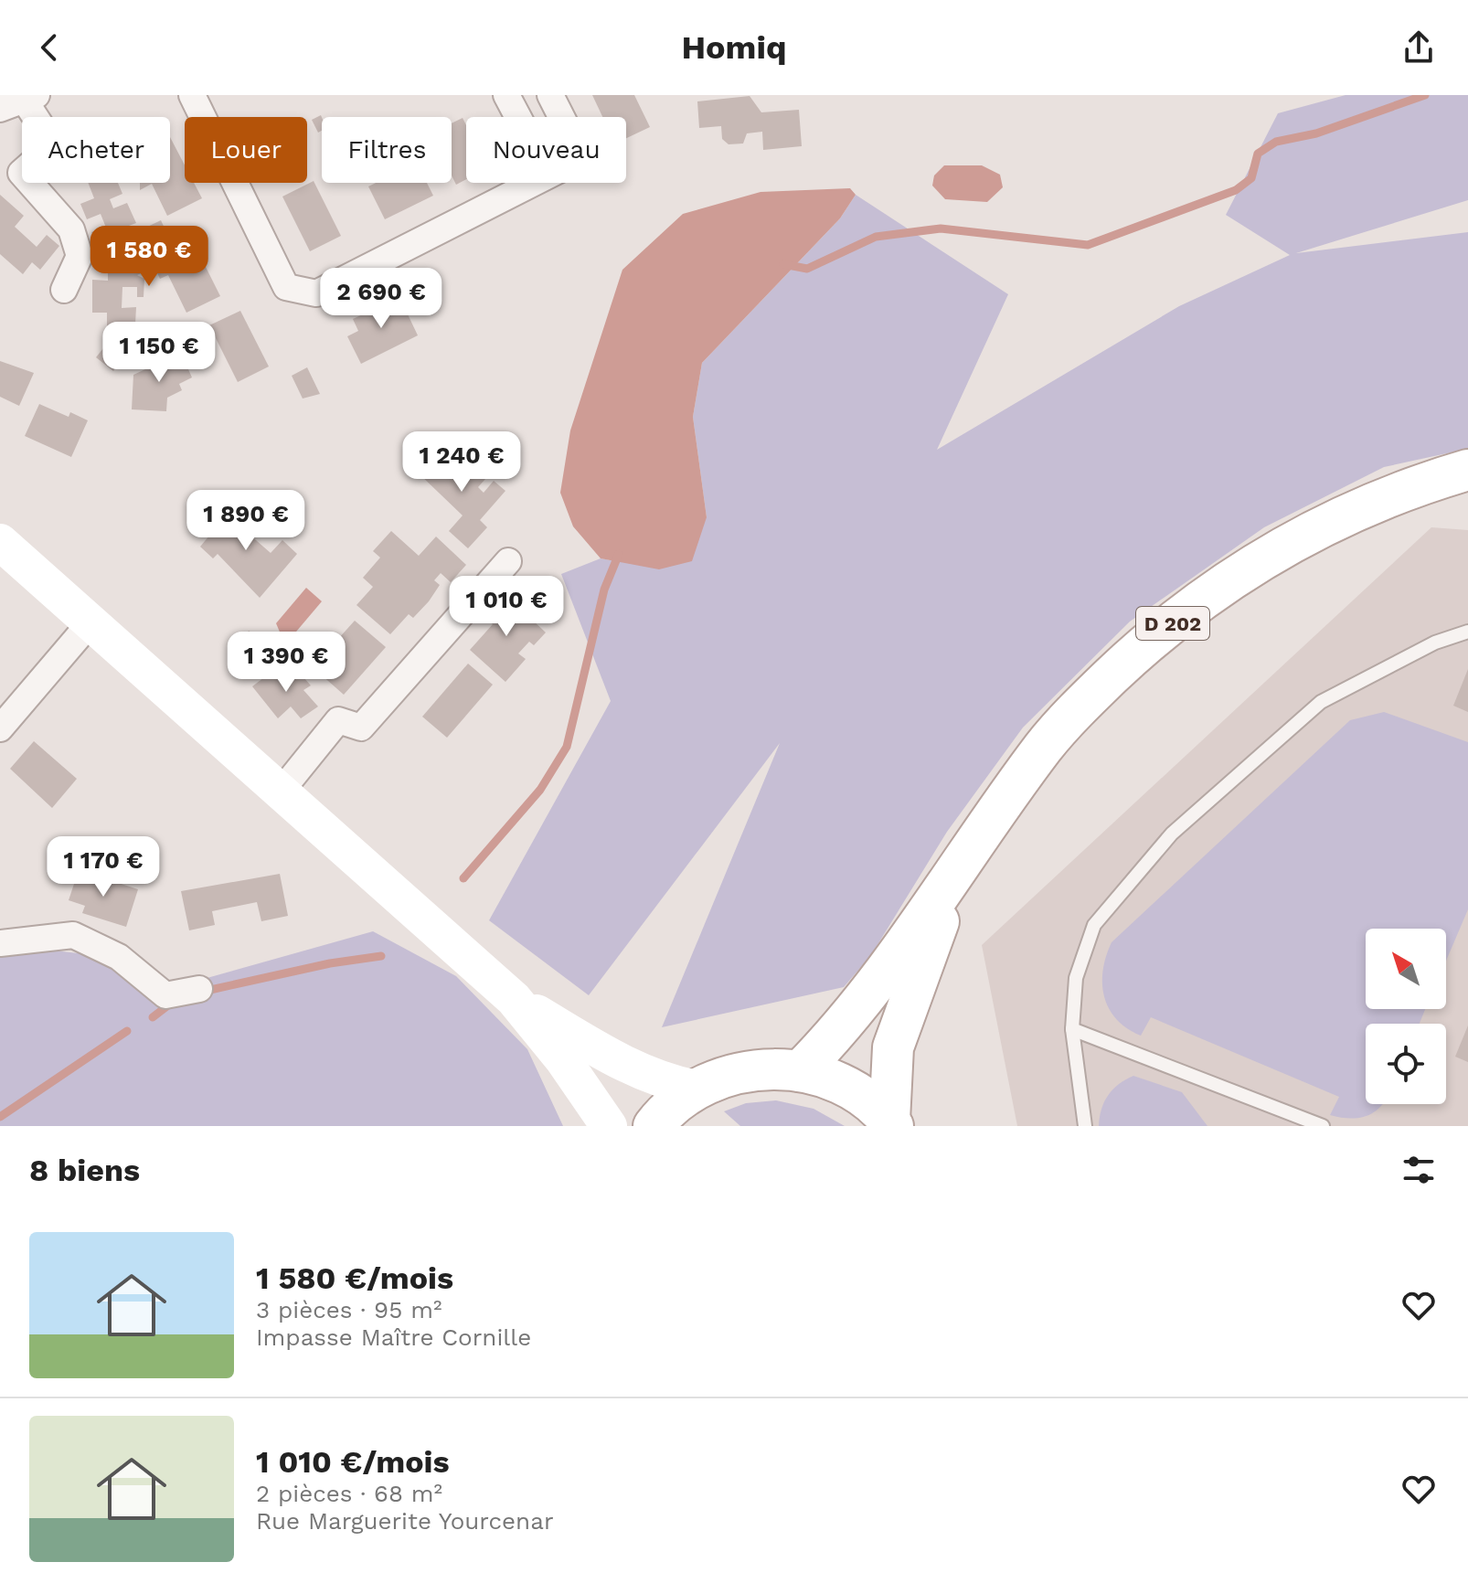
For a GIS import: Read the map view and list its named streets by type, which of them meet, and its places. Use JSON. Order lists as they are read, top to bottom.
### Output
{
  "streets": {
    "main road": ["D 202"]
  },
  "north": "top left",
  "page": {
    "header": "Homiq",
    "chip": [
      "Acheter",
      "Louer",
      "Filtres",
      "Nouveau"
    ],
    "price": [
      "1 580 €",
      "2 690 €",
      "1 150 €",
      "1 240 €",
      "1 890 €",
      "1 010 €",
      "1 390 €",
      "1 170 €"
    ],
    "heading": "8 biens",
    "list": [
      {
        "name": "1 580 €/mois",
        "note": "3 pièces · 95 m² · Impasse Maître Cornille"
      },
      {
        "name": "1 010 €/mois",
        "note": "2 pièces · 68 m² · Rue Marguerite Yourcenar"
      }
    ]
  }
}
